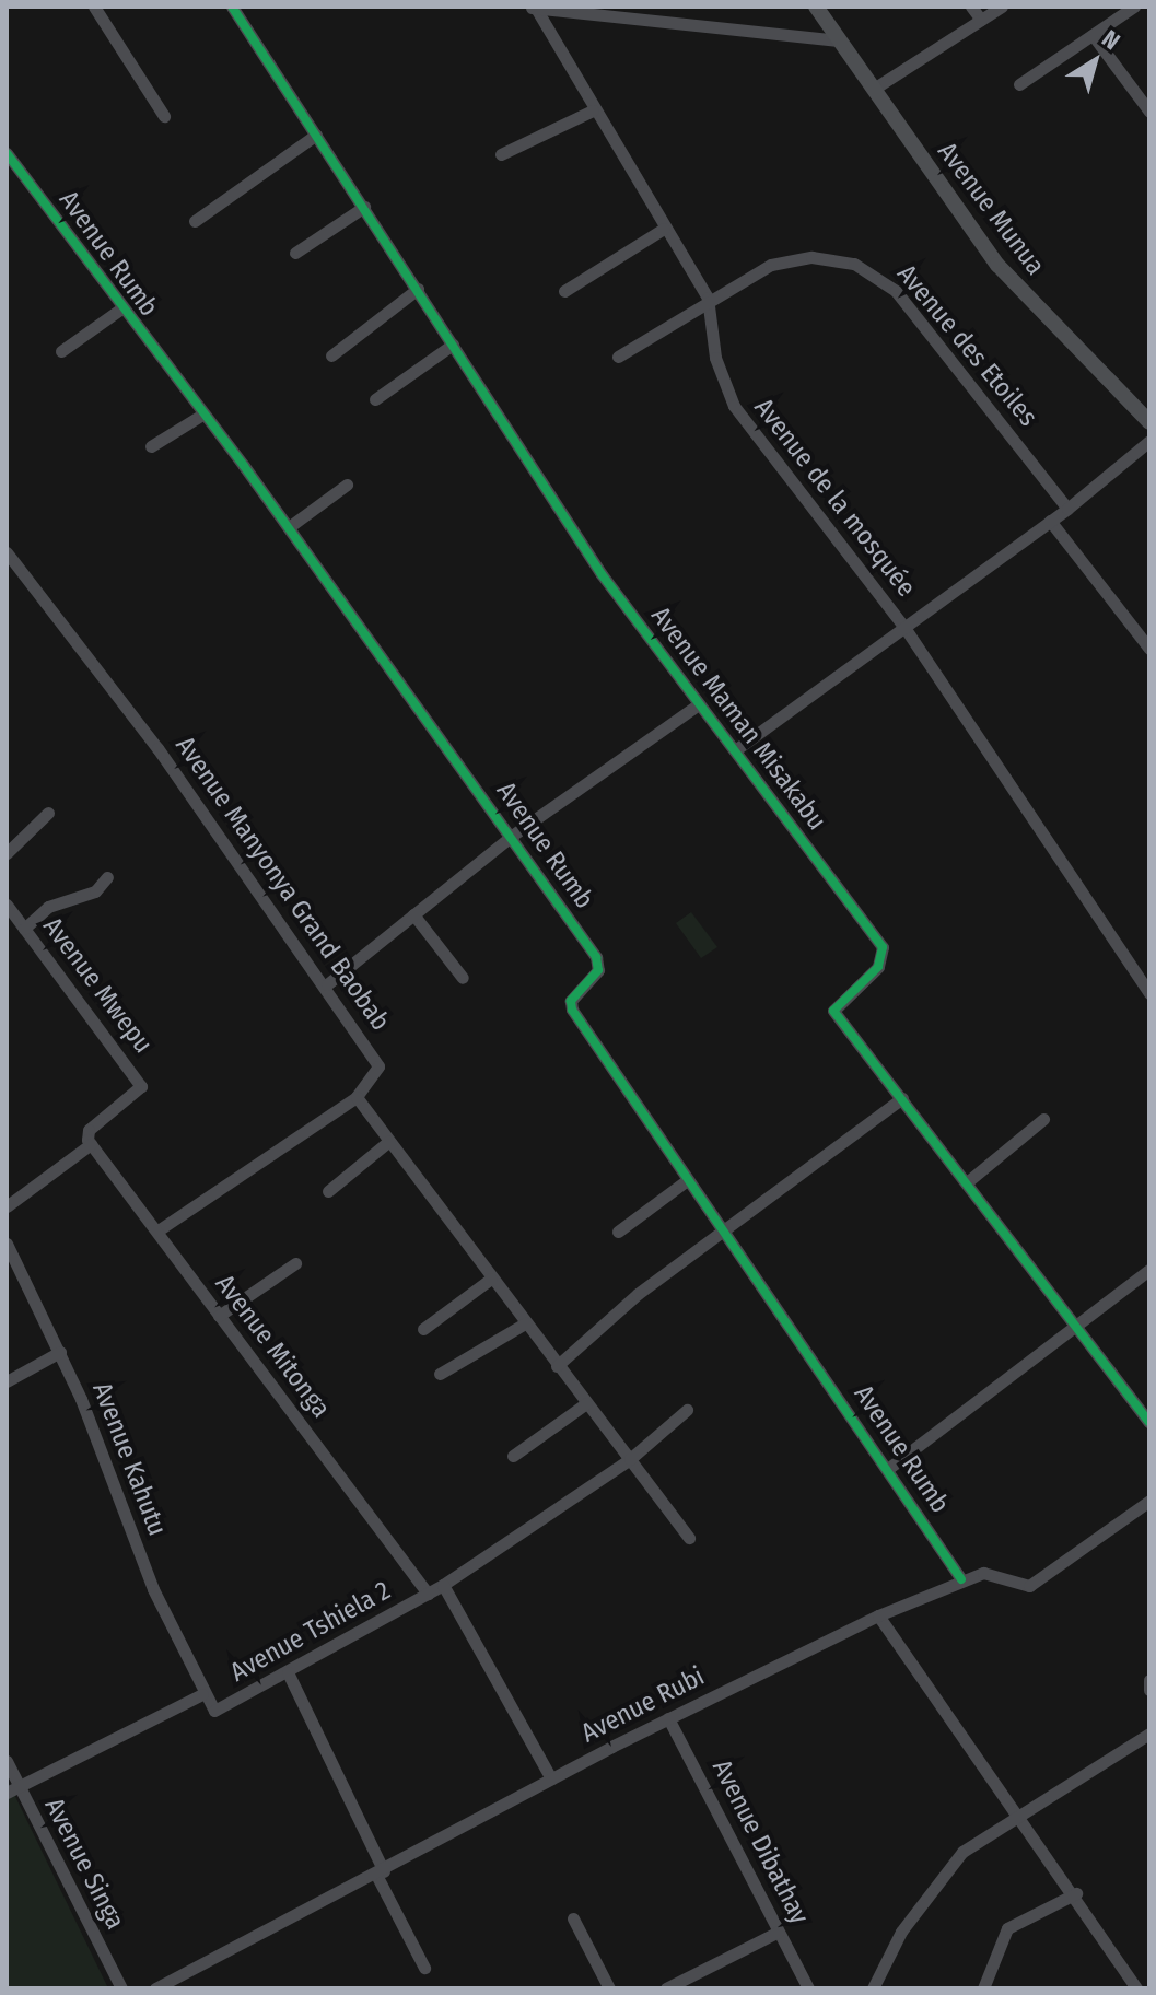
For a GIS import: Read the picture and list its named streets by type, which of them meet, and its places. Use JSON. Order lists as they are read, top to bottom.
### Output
{
  "streets": {
    "main road": ["Avenue Munua"],
    "street": [
      "Avenue Rumb",
      "Avenue des Etoiles",
      "Avenue de la mosquée",
      "Avenue Maman Misakabu",
      "Avenue Manyonya Grand Baobab",
      "Avenue Mwepu",
      "Avenue Mitonga",
      "Avenue Kahutu",
      "Avenue Tshiela 2",
      "Avenue Rubi",
      "Avenue Dibathay",
      "Avenue Singa"
    ]
  },
  "crossings": [
    ["Avenue Rumb", "Avenue Rubi"],
    ["Avenue des Etoiles", "Avenue de la mosquée"],
    ["Avenue Mwepu", "Avenue Mitonga"],
    ["Avenue Mitonga", "Avenue Tshiela 2"],
    ["Avenue Kahutu", "Avenue Tshiela 2"],
    ["Avenue Tshiela 2", "Avenue Singa"],
    ["Avenue Rubi", "Avenue Dibathay"]
  ],
  "north": "top right"
}
